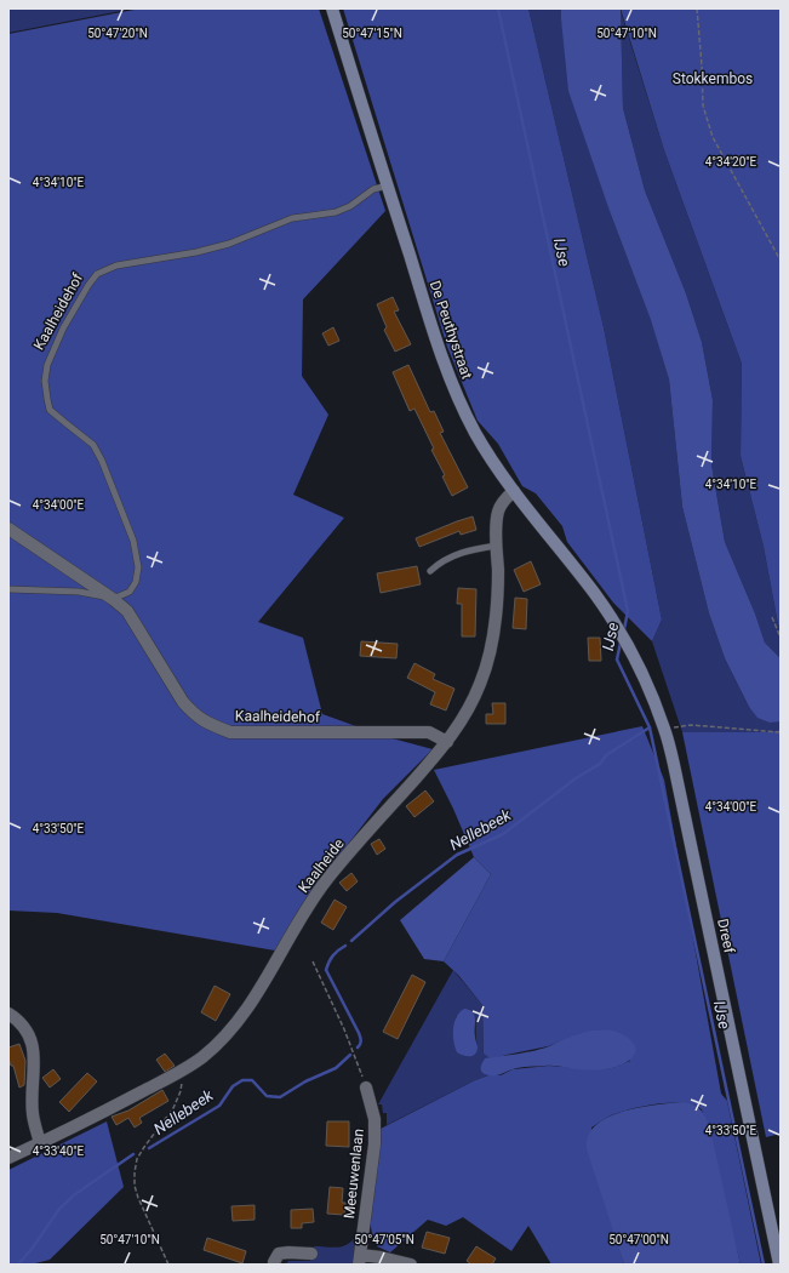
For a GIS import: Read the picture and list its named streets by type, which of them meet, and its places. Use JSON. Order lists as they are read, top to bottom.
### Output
{
  "streets": {
    "main road": ["De Peuthystraat", "Dreef"],
    "street": ["Kaalheidehof", "Kaalheide", "Meeuwenlaan"]
  },
  "crossings": [
    ["Kaalheidehof", "De Peuthystraat"],
    ["Kaalheidehof", "Kaalheide"],
    ["De Peuthystraat", "Kaalheide"],
    ["De Peuthystraat", "Dreef"]
  ],
  "water": ["IJse", "Nellebeek"],
  "parks": ["Stokkembos"],
  "coordinates": [
    "50°47'20\"N",
    "50°47'15\"N",
    "50°47'10\"N",
    "4°34'20\"E",
    "4°34'10\"E",
    "4°34'00\"E",
    "4°33'50\"E",
    "4°33'40\"E",
    "50°47'05\"N",
    "50°47'00\"N"
  ]
}
